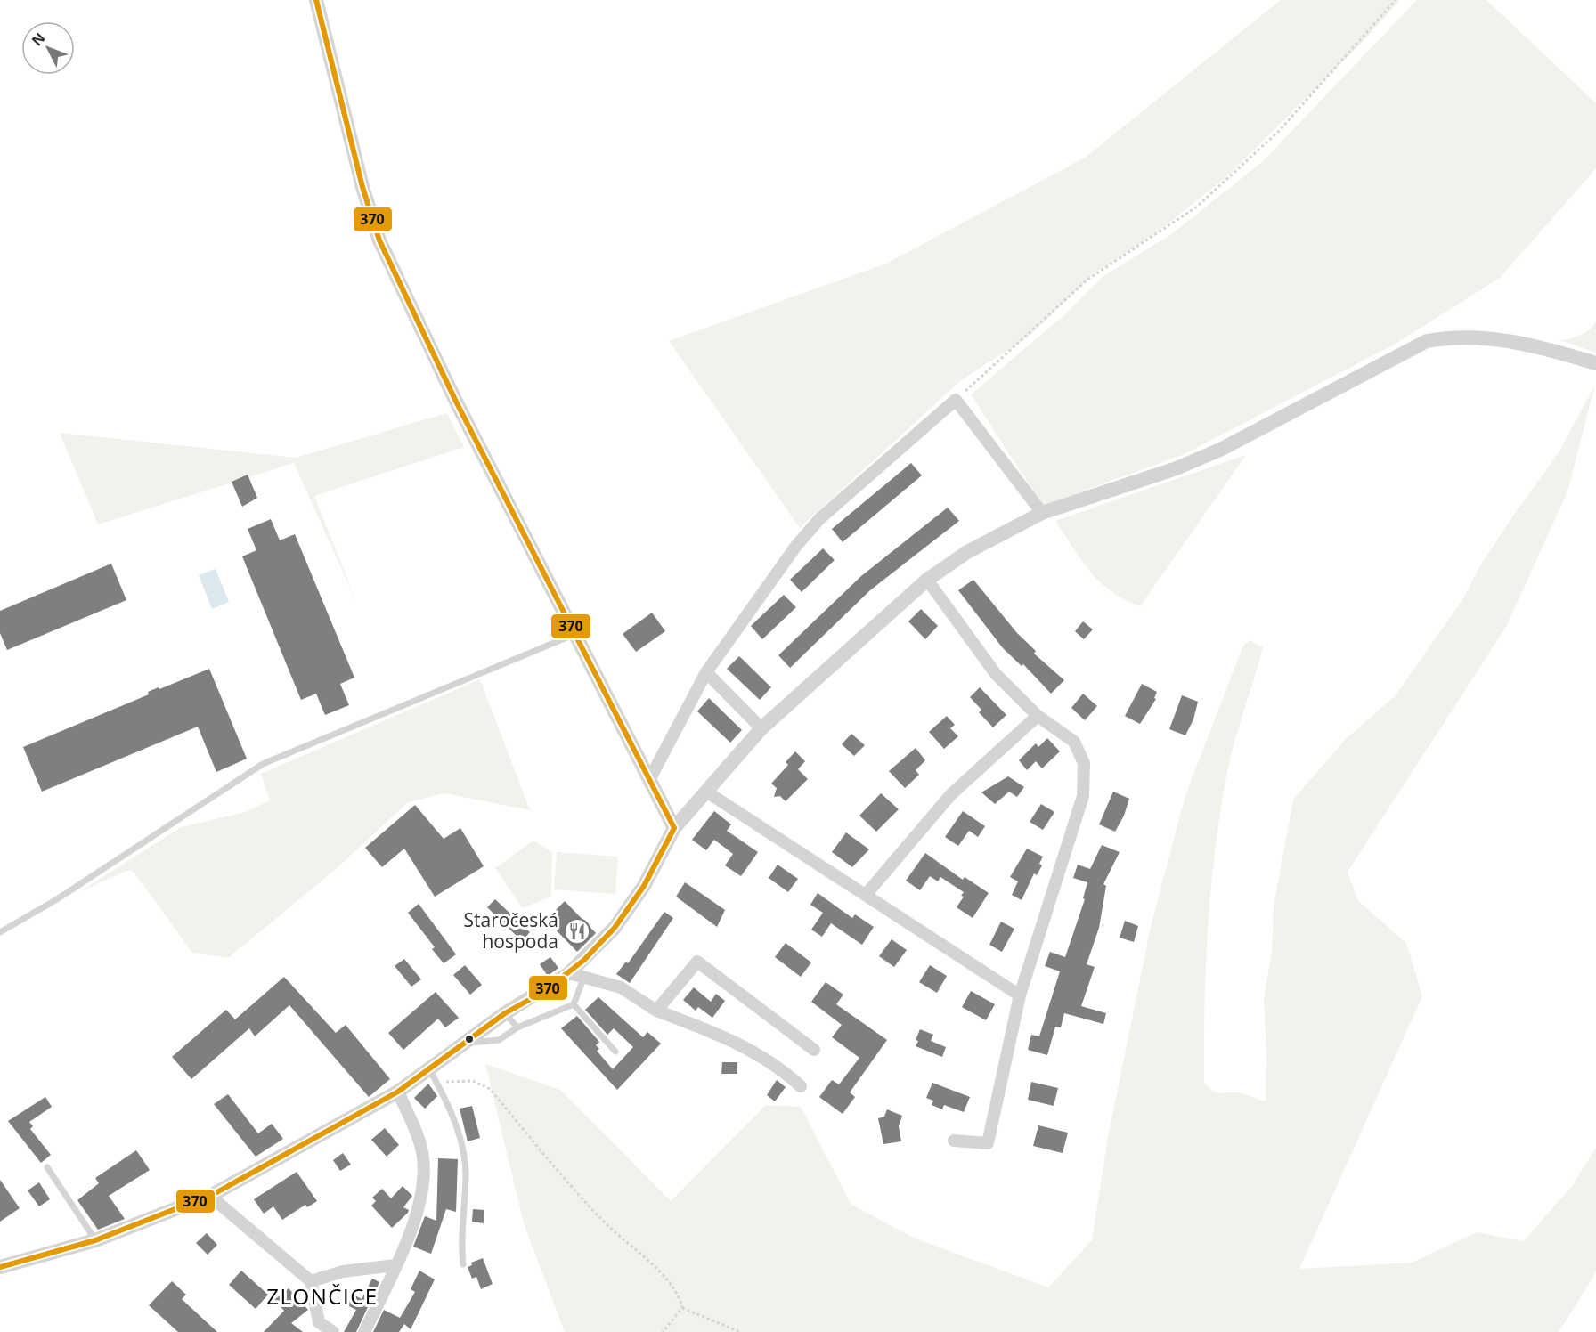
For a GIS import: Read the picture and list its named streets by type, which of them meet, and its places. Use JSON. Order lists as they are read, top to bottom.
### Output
{
  "districts": ["ZLONČICE"],
  "places": {
    "restaurant": ["Staročeská hospoda"]
  },
  "lines": ["transit line 370"],
  "north": "top left"
}
